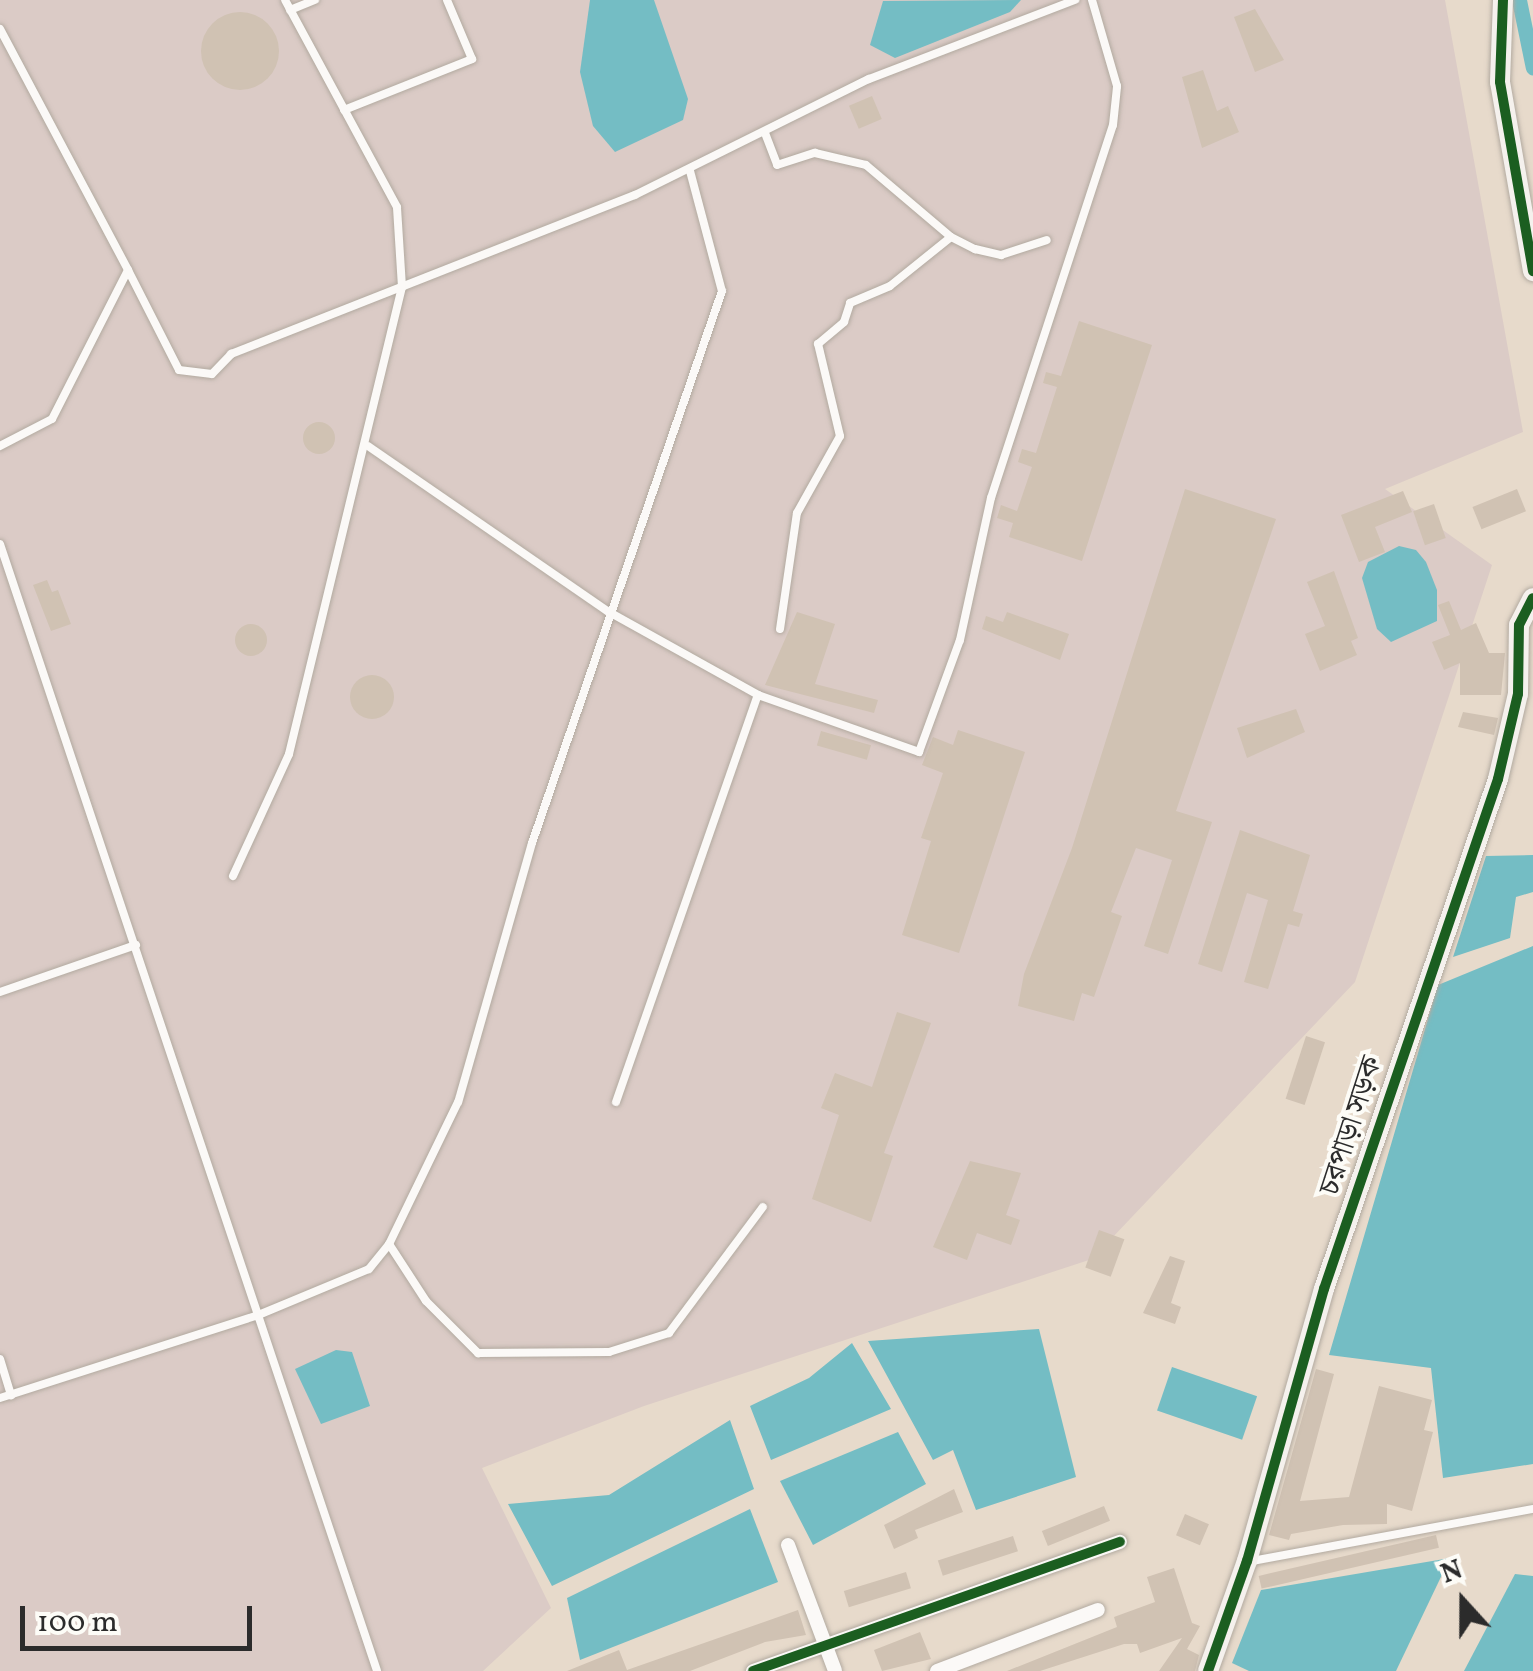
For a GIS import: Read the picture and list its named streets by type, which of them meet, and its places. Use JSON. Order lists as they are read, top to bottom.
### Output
{
  "streets": {
    "street": ["চরপাড়া সড়ক"]
  },
  "scale_bar": "100 m",
  "north": "top"
}
